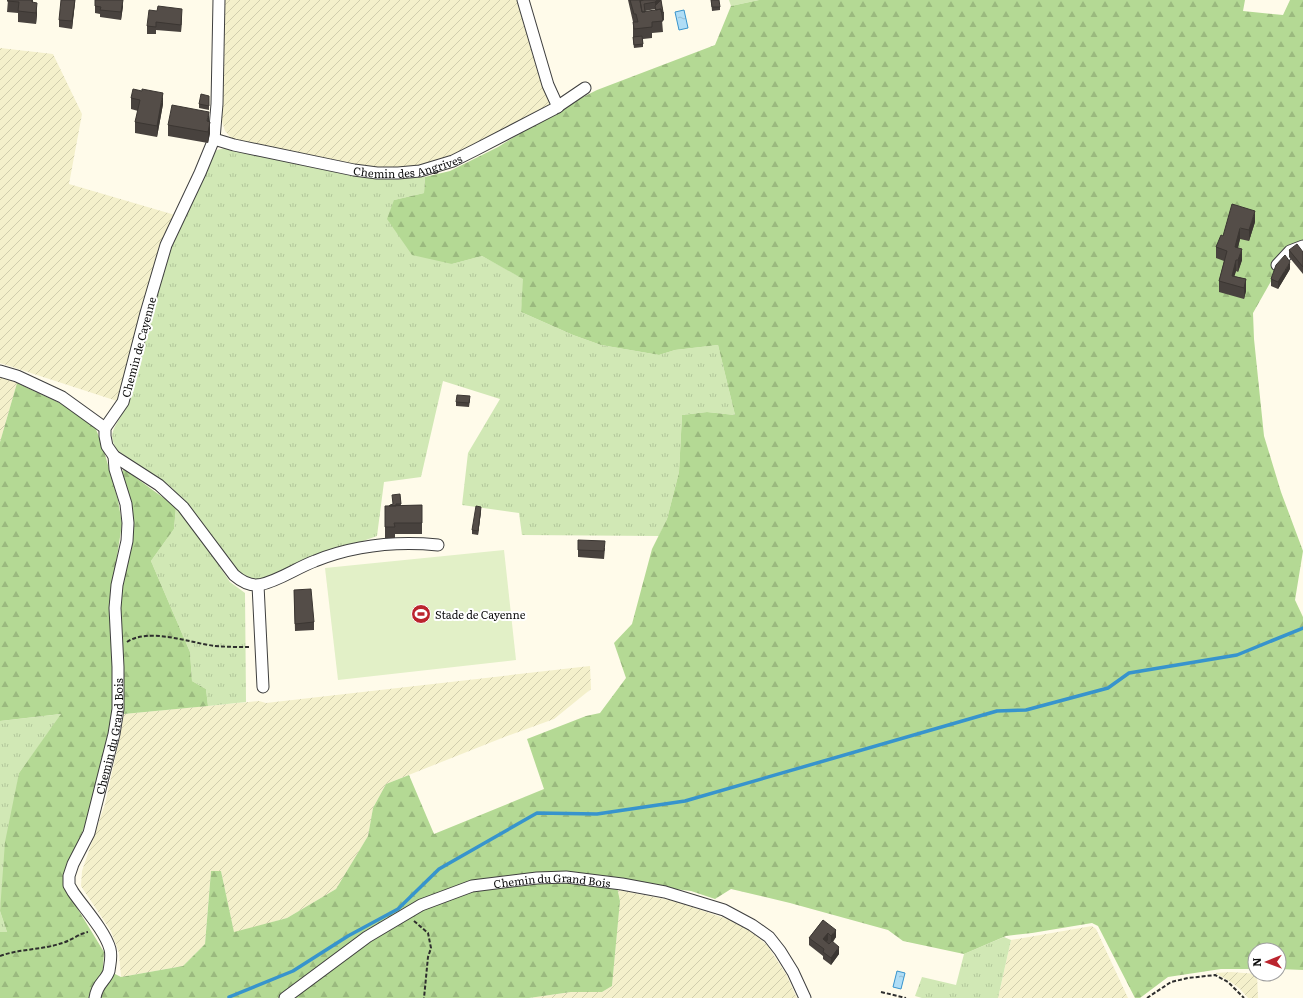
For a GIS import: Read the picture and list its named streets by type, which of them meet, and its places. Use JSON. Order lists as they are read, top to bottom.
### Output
{
  "streets": {
    "street": ["Chemin des Angrives", "Chemin de Cayenne", "Chemin du Grand Bois"]
  },
  "crossings": [
    ["Chemin des Angrives", "Chemin de Cayenne"]
  ],
  "places": {
    "sports": ["Stade de Cayenne"]
  },
  "north": "left"
}
